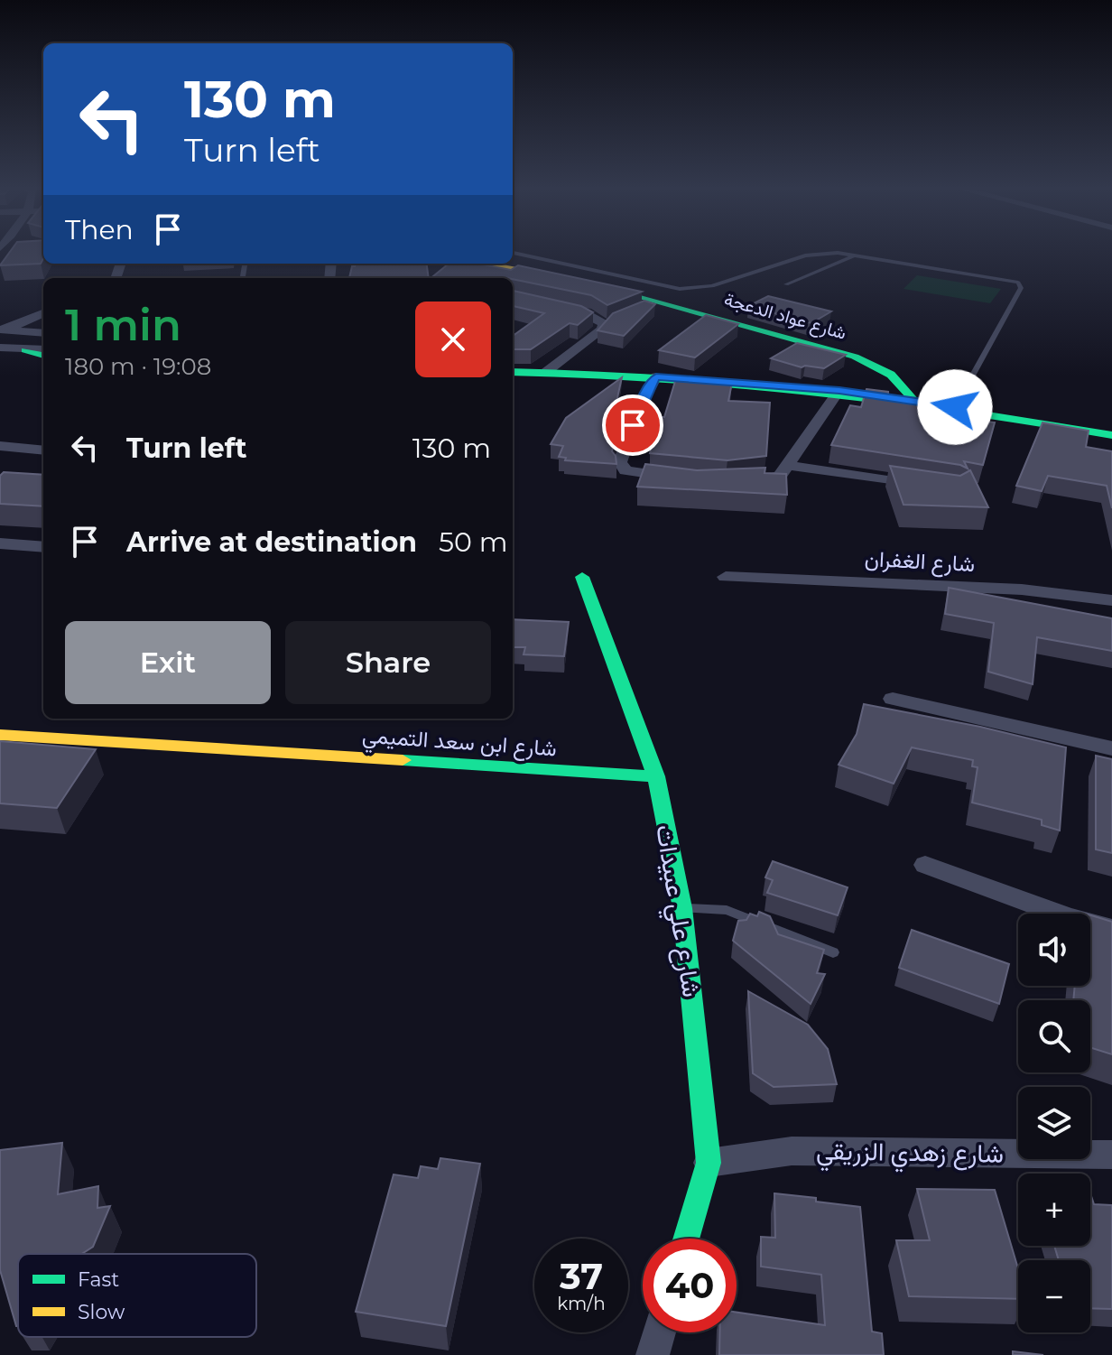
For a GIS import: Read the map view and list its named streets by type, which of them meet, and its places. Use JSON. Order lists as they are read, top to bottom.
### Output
{
  "streets": {
    "street": [
      "شارع عواد الدعجة",
      "شارع الغفران",
      "شارع ابن سعد التميمي",
      "شارع علي عبيدات",
      "شارع زهدي الزريقي"
    ]
  },
  "crossings": [
    ["شارع ابن سعد التميمي", "شارع علي عبيدات"],
    ["شارع علي عبيدات", "شارع زهدي الزريقي"]
  ],
  "legend": ["Fast", "Slow"],
  "page": {
    "turn": ["130 m", "Turn left"],
    "then": "Then",
    "heading": ["1 min", "180 m · 19:08"],
    "list": [
      {
        "name": "Turn left",
        "value": "130 m"
      },
      {
        "name": "Arrive at destination",
        "value": "50 m"
      }
    ],
    "buttons": ["Exit", "Share"],
    "map_buttons": ["+", "−"],
    "speed": "37 km/h",
    "limit": "40"
  }
}
